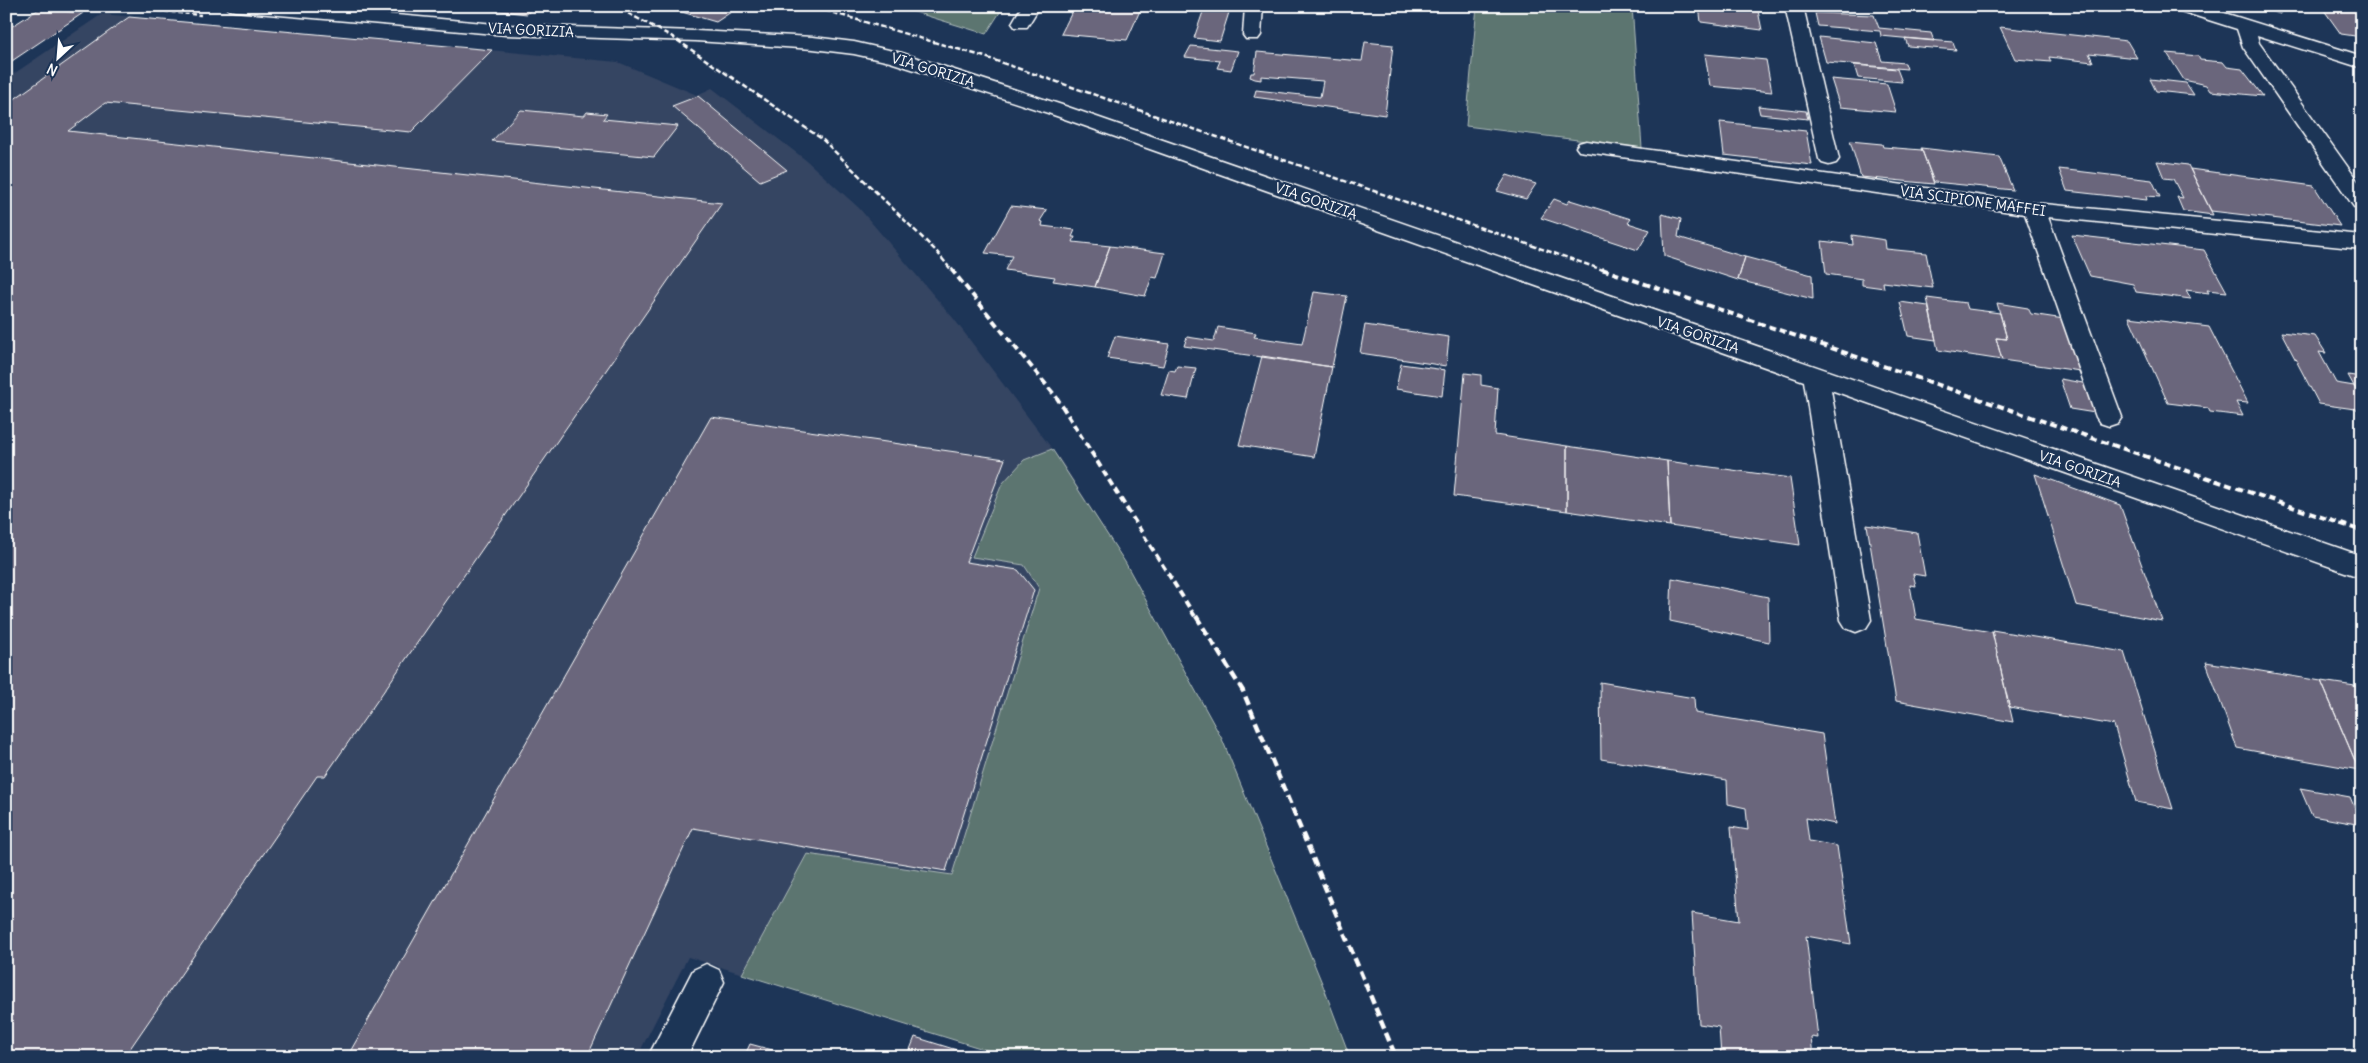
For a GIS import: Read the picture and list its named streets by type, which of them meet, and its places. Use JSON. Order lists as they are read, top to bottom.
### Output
{
  "streets": {
    "street": ["VIA GORIZIA", "VIA SCIPIONE MAFFEI"]
  },
  "north": "bottom left"
}
